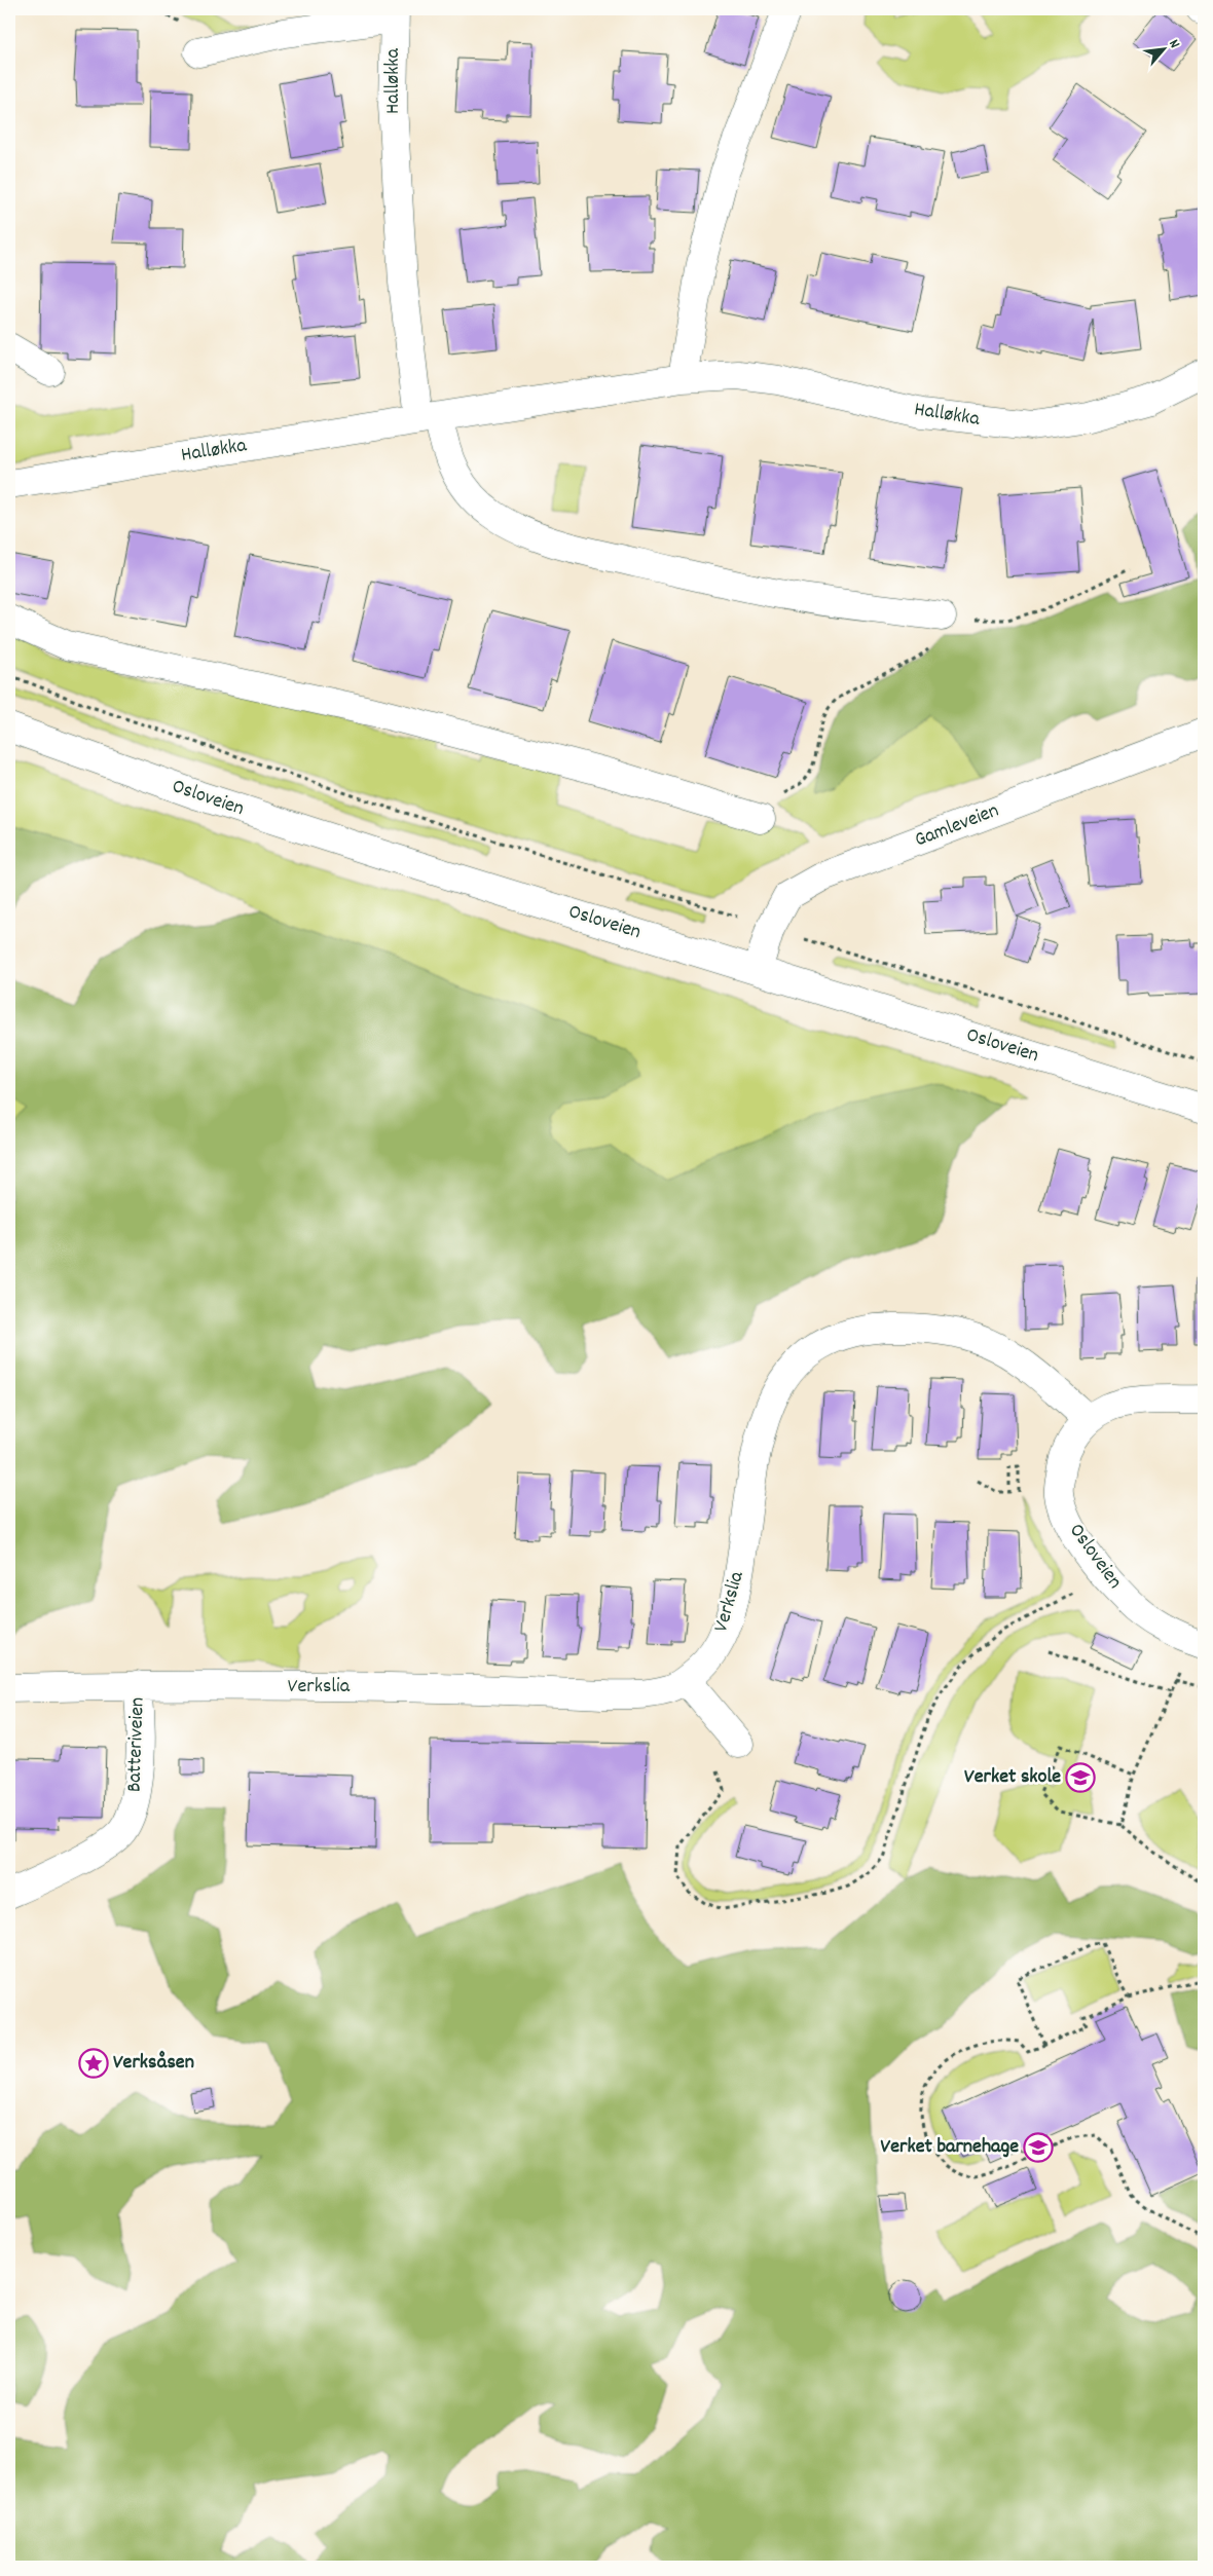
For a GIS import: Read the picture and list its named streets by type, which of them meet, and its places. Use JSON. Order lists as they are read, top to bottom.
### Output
{
  "streets": {
    "street": [
      "Halløkka",
      "Osloveien",
      "Gamleveien",
      "Verkslia",
      "Batteriveien"
    ]
  },
  "crossings": [
    ["Osloveien", "Gamleveien"],
    ["Osloveien", "Verkslia"],
    ["Verkslia", "Batteriveien"]
  ],
  "places": {
    "school or university": ["Verket skole", "Verket barnehage"],
    "place": ["Verksåsen"]
  },
  "north": "top right"
}
